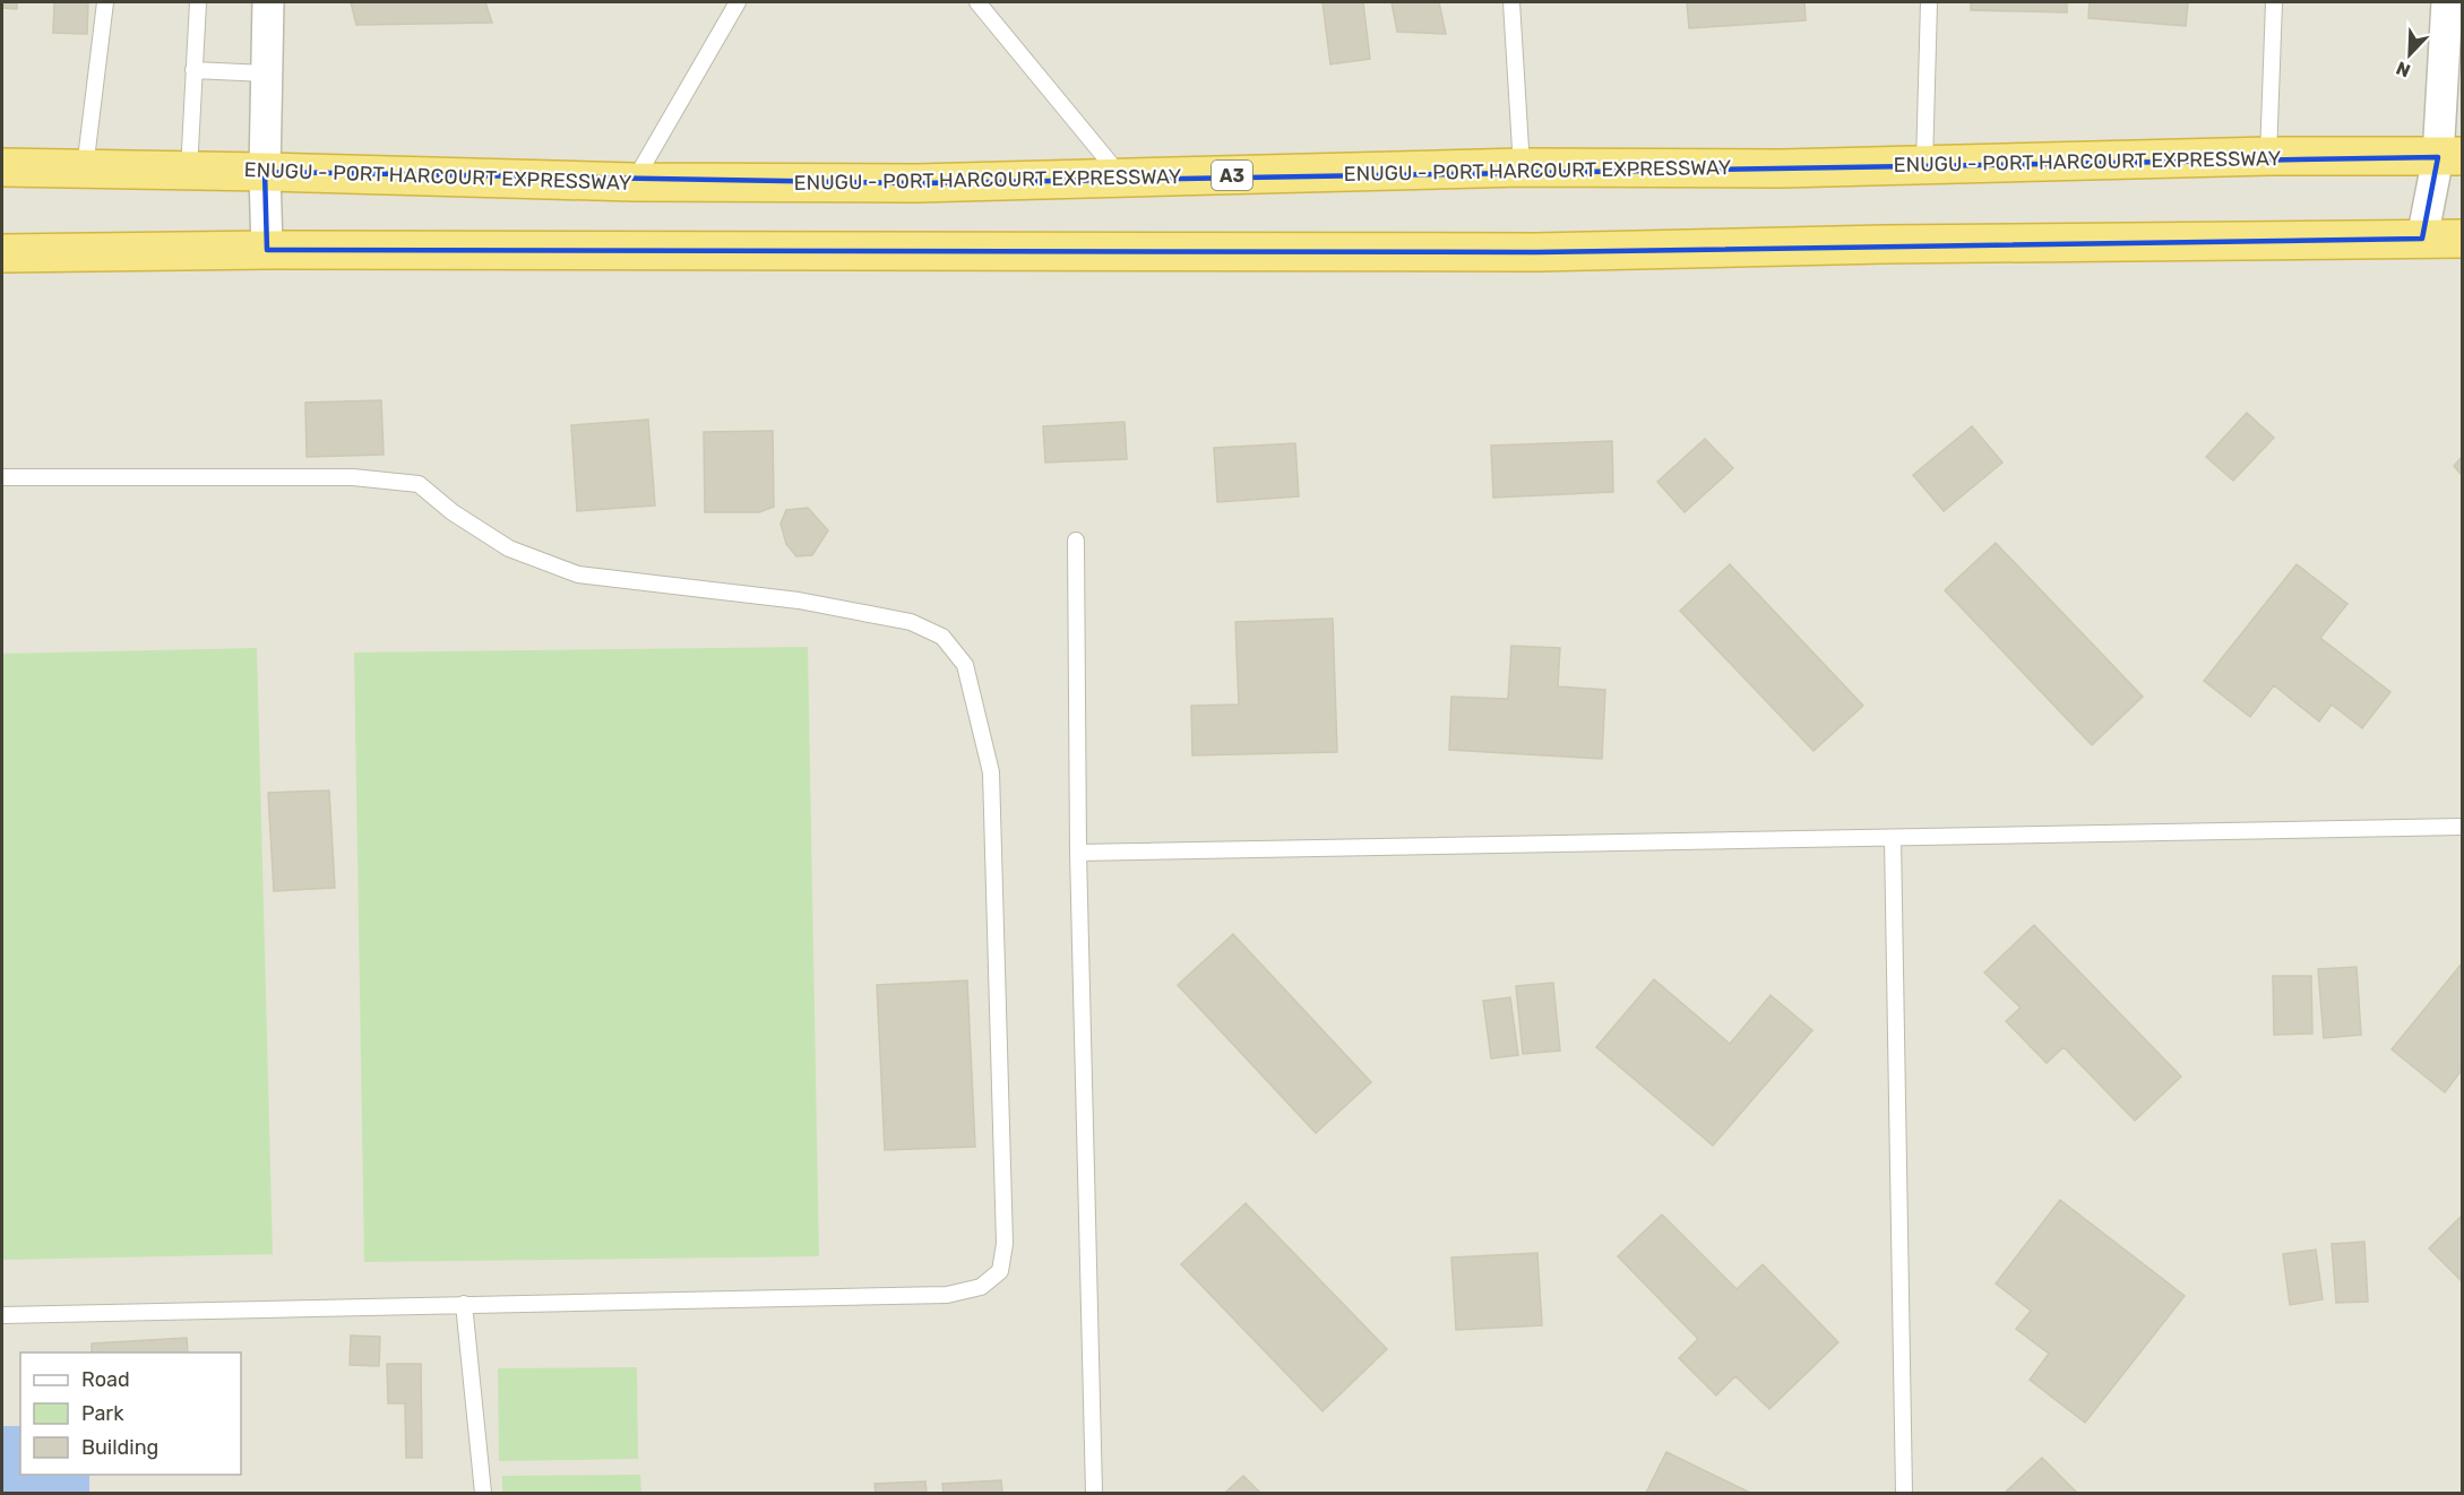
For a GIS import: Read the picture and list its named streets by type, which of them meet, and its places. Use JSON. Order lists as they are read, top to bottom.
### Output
{
  "streets": {
    "highway": ["ENUGU - PORT HARCOURT EXPRESSWAY", "A3"]
  },
  "legend": ["Road", "Park", "Building"],
  "north": "bottom left"
}
